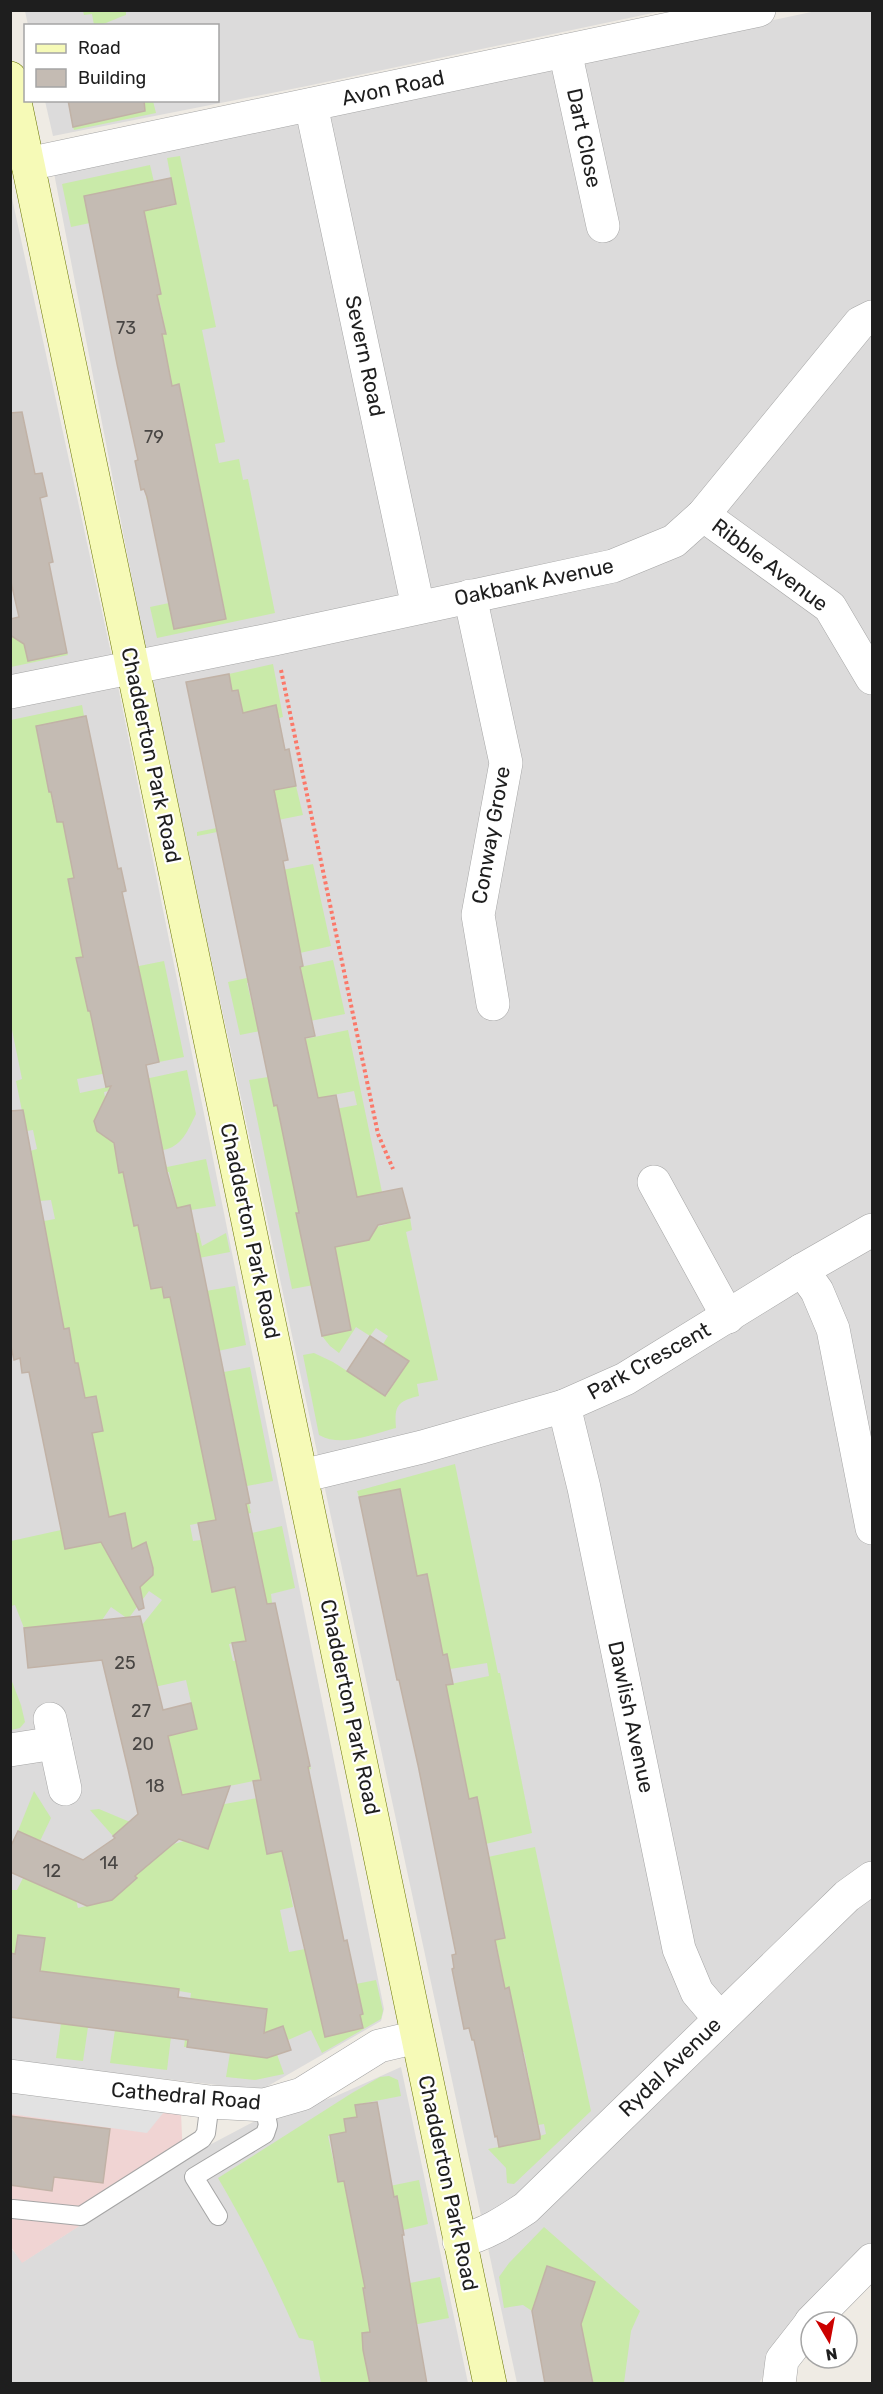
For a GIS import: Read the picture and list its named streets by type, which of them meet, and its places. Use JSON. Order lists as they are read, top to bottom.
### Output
{
  "streets": {
    "street": [
      "Avon Road",
      "Dart Close",
      "Severn Road",
      "Ribble Avenue",
      "Oakbank Avenue",
      "Chadderton Park Road",
      "Conway Grove",
      "Park Crescent",
      "Dawlish Avenue",
      "Rydal Avenue",
      "Cathedral Road"
    ]
  },
  "crossings": [
    ["Avon Road", "Dart Close"],
    ["Avon Road", "Severn Road"],
    ["Avon Road", "Chadderton Park Road"],
    ["Severn Road", "Oakbank Avenue"],
    ["Ribble Avenue", "Oakbank Avenue"],
    ["Oakbank Avenue", "Chadderton Park Road"],
    ["Oakbank Avenue", "Conway Grove"],
    ["Chadderton Park Road", "Park Crescent"],
    ["Chadderton Park Road", "Rydal Avenue"],
    ["Chadderton Park Road", "Cathedral Road"],
    ["Park Crescent", "Dawlish Avenue"],
    ["Dawlish Avenue", "Rydal Avenue"]
  ],
  "house_numbers": [
    "73",
    "79",
    "25",
    "27",
    "20",
    "18",
    "14",
    "12"
  ],
  "legend": ["Road", "Building"],
  "north": "bottom"
}
